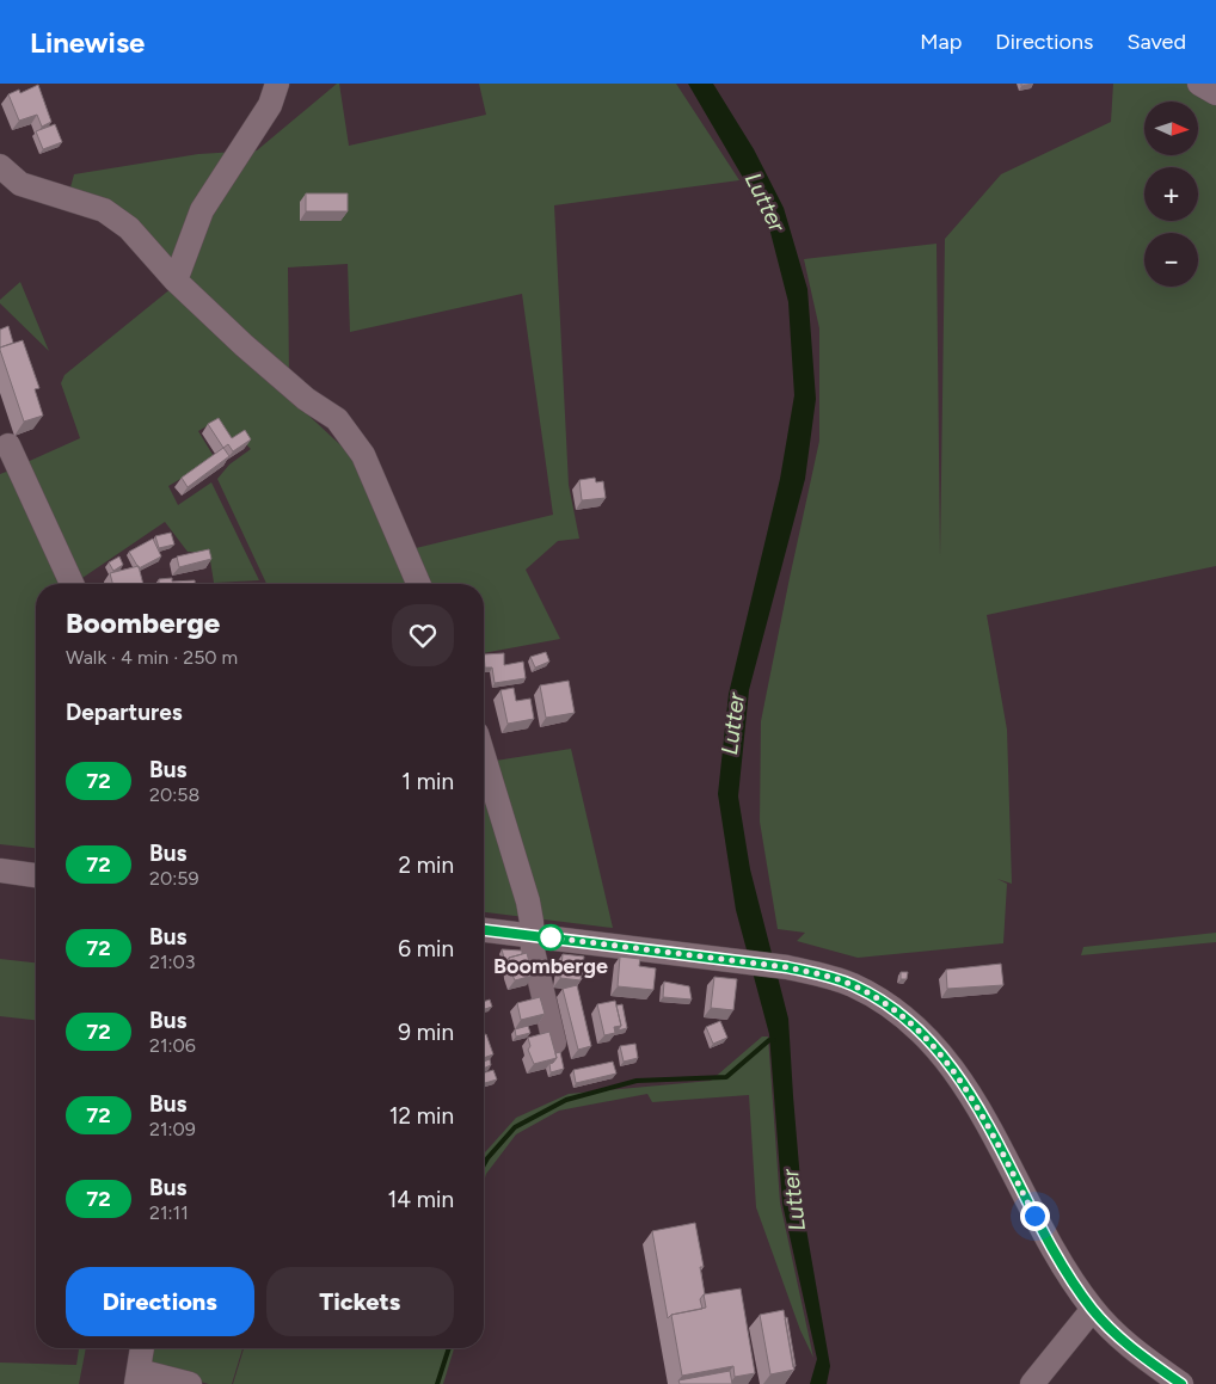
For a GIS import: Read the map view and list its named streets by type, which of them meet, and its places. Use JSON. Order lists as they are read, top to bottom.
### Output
{
  "water": ["Lutter"],
  "places": ["Boomberge"],
  "lines": ["bus line 72"],
  "north": "right",
  "page": {
    "header": "Linewise",
    "nav": ["Map", "Directions", "Saved"],
    "map_buttons": ["+", "−"],
    "heading": [
      ["Boomberge", "Walk · 4 min · 250 m"],
      "Departures"
    ],
    "list": [
      {
        "mark": "72",
        "name": "Bus",
        "note": "20:58",
        "value": "1 min"
      },
      {
        "mark": "72",
        "name": "Bus",
        "note": "20:59",
        "value": "2 min"
      },
      {
        "mark": "72",
        "name": "Bus",
        "note": "21:03",
        "value": "6 min"
      },
      {
        "mark": "72",
        "name": "Bus",
        "note": "21:06",
        "value": "9 min"
      },
      {
        "mark": "72",
        "name": "Bus",
        "note": "21:09",
        "value": "12 min"
      },
      {
        "mark": "72",
        "name": "Bus",
        "note": "21:11",
        "value": "14 min"
      }
    ],
    "buttons": ["Directions", "Tickets"]
  }
}
